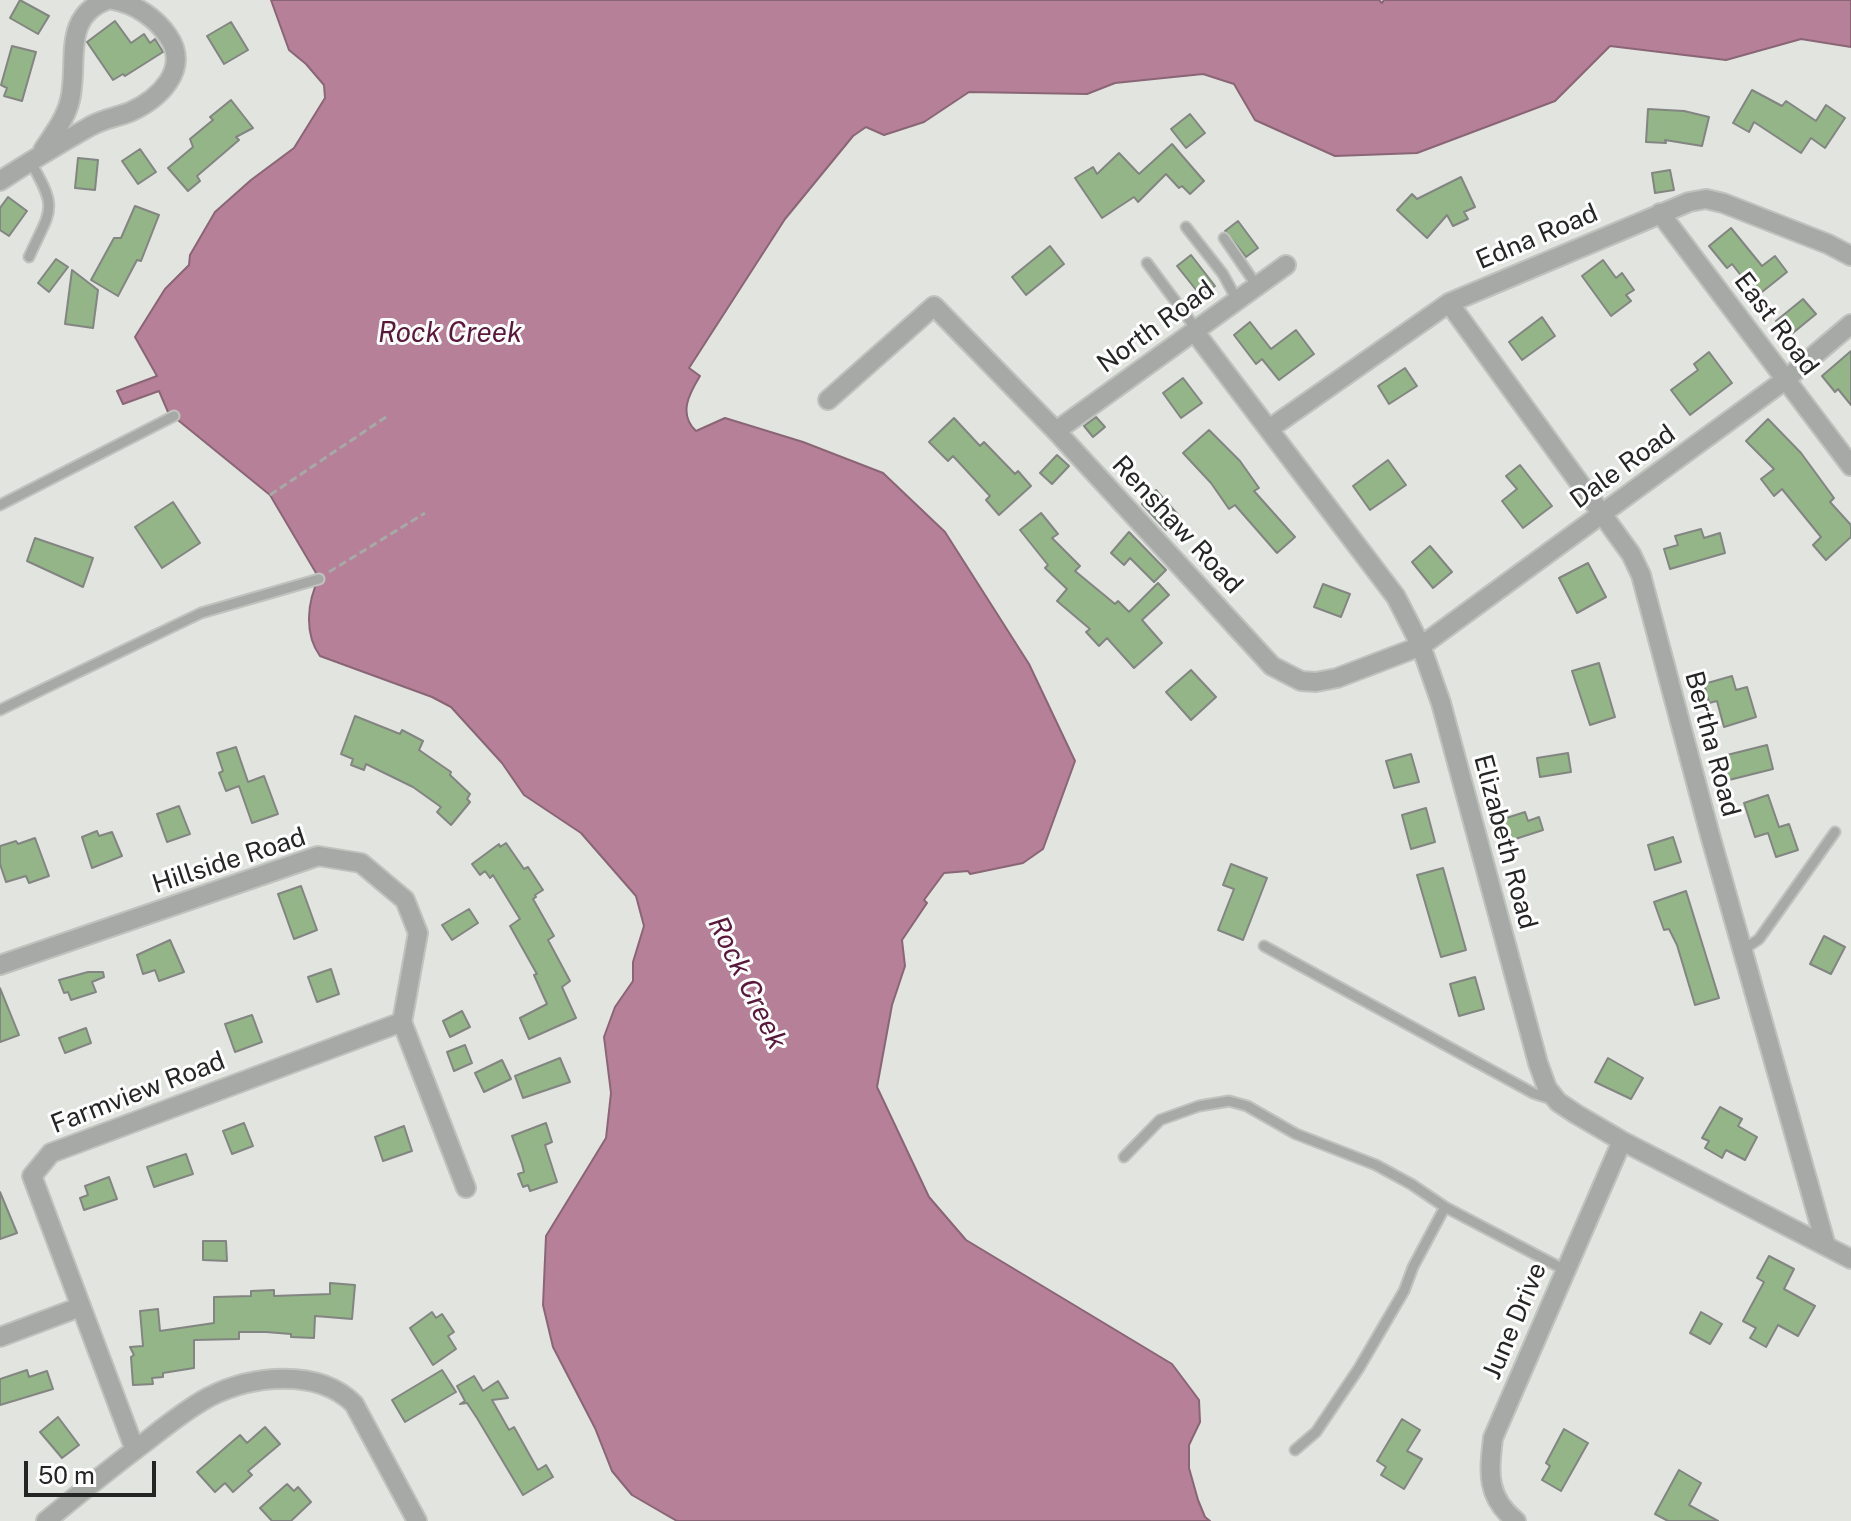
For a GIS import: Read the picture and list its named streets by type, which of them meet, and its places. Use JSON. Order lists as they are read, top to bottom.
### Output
{
  "streets": {
    "street": [
      "Edna Road",
      "East Road",
      "North Road",
      "Dale Road",
      "Renshaw Road",
      "Bertha Road",
      "Elizabeth Road",
      "Hillside Road",
      "Farmview Road",
      "June Drive"
    ]
  },
  "crossings": [
    ["Edna Road", "East Road"],
    ["Edna Road", "Bertha Road"],
    ["Edna Road", "Elizabeth Road"],
    ["East Road", "Dale Road"],
    ["North Road", "Renshaw Road"],
    ["North Road", "Elizabeth Road"],
    ["Dale Road", "Renshaw Road"],
    ["Dale Road", "Bertha Road"],
    ["Dale Road", "Elizabeth Road"],
    ["Renshaw Road", "Elizabeth Road"],
    ["Hillside Road", "Farmview Road"]
  ],
  "water": ["Rock Creek"],
  "scale_bar": "50 m"
}
